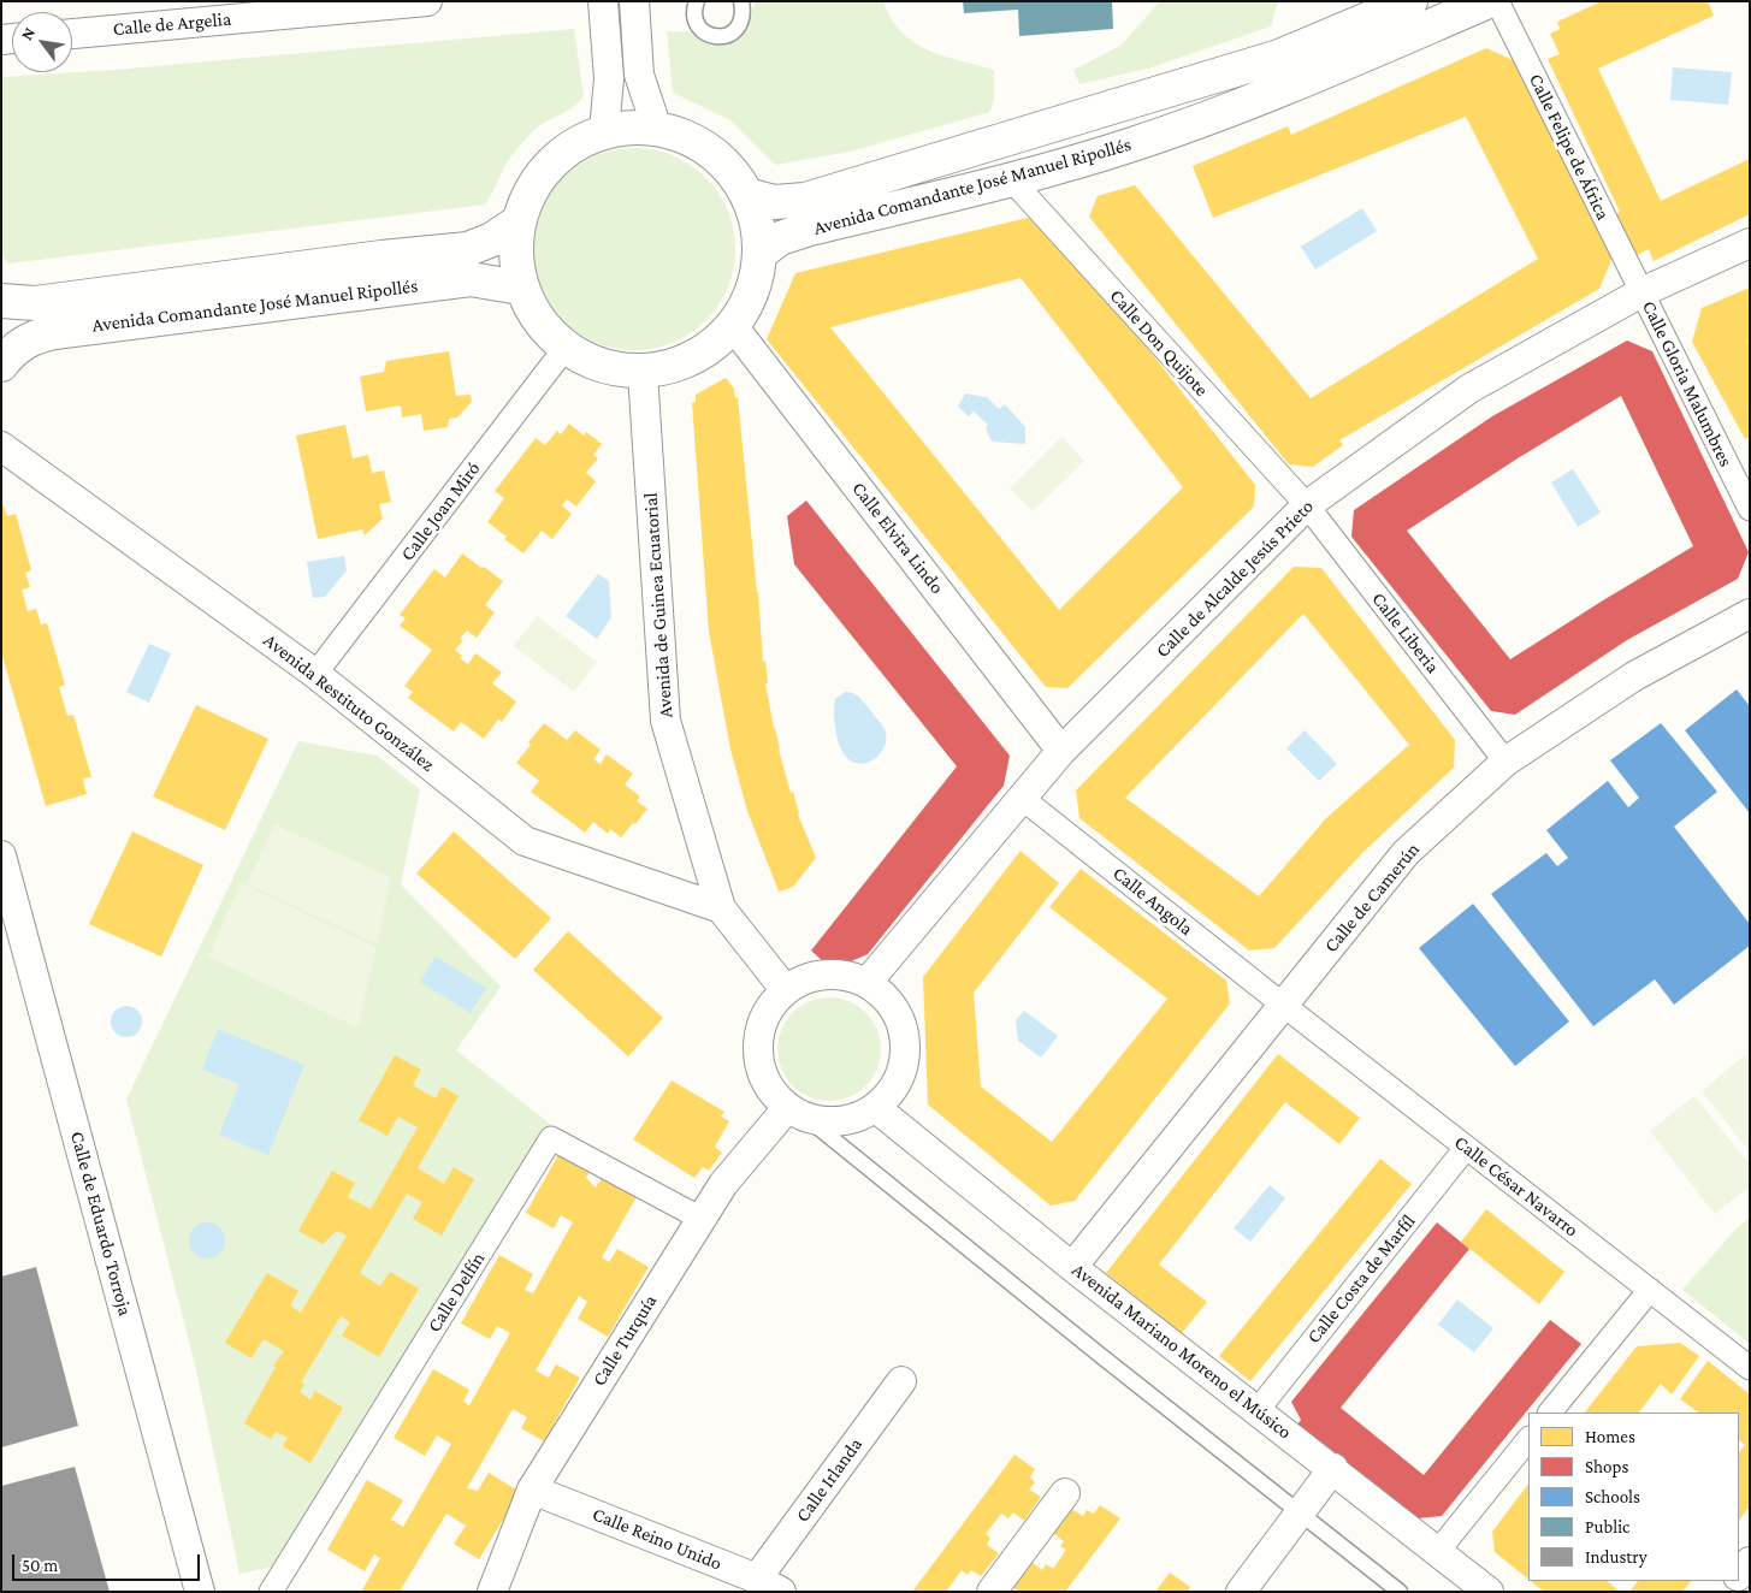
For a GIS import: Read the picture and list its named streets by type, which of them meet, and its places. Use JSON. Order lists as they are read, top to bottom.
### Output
{
  "streets": {
    "street": [
      "Calle de Argelia",
      "Calle Felipe de África",
      "Avenida Comandante José Manuel Ripollés",
      "Calle Don Quijote",
      "Calle Gloria Malumbres",
      "Calle Joan Miró",
      "Calle Elvira Lindo",
      "Calle de Alcalde Jesús Prieto",
      "Avenida de Guinea Ecuatorial",
      "Calle Liberia",
      "Avenida Restituto González",
      "Calle de Camerún",
      "Calle Angola",
      "Calle César Navarro",
      "Calle de Eduardo Torroja",
      "Calle Costa de Marfíl",
      "Calle Delfín",
      "Calle Turquía",
      "Avenida Mariano Moreno el Músico",
      "Calle Irlanda",
      "Calle Reino Unido"
    ]
  },
  "crossings": [
    ["Calle Felipe de África", "Calle Gloria Malumbres"],
    ["Calle Felipe de África", "Calle de Alcalde Jesús Prieto"],
    ["Avenida Comandante José Manuel Ripollés", "Calle Don Quijote"],
    ["Calle Don Quijote", "Calle de Alcalde Jesús Prieto"],
    ["Calle Don Quijote", "Calle Liberia"],
    ["Calle Gloria Malumbres", "Calle de Alcalde Jesús Prieto"],
    ["Calle Joan Miró", "Avenida Restituto González"],
    ["Calle Elvira Lindo", "Calle de Alcalde Jesús Prieto"],
    ["Calle de Alcalde Jesús Prieto", "Avenida de Guinea Ecuatorial"],
    ["Calle de Alcalde Jesús Prieto", "Calle Liberia"],
    ["Calle de Alcalde Jesús Prieto", "Calle Angola"],
    ["Calle de Alcalde Jesús Prieto", "Calle Turquía"],
    ["Calle de Alcalde Jesús Prieto", "Avenida Mariano Moreno el Músico"],
    ["Avenida de Guinea Ecuatorial", "Avenida Restituto González"],
    ["Avenida de Guinea Ecuatorial", "Calle Turquía"],
    ["Avenida de Guinea Ecuatorial", "Avenida Mariano Moreno el Músico"],
    ["Calle Liberia", "Calle de Camerún"],
    ["Calle de Camerún", "Calle Angola"],
    ["Calle de Camerún", "Calle César Navarro"],
    ["Calle de Camerún", "Avenida Mariano Moreno el Músico"],
    ["Calle Angola", "Calle César Navarro"],
    ["Calle César Navarro", "Calle Costa de Marfíl"],
    ["Calle Costa de Marfíl", "Avenida Mariano Moreno el Músico"],
    ["Calle Delfín", "Calle Turquía"],
    ["Calle Turquía", "Avenida Mariano Moreno el Músico"],
    ["Calle Turquía", "Calle Reino Unido"],
    ["Calle Irlanda", "Calle Reino Unido"]
  ],
  "legend": [
    "Homes",
    "Shops",
    "Schools",
    "Public",
    "Industry"
  ],
  "scale_bar": "50 m",
  "north": "top left"
}
